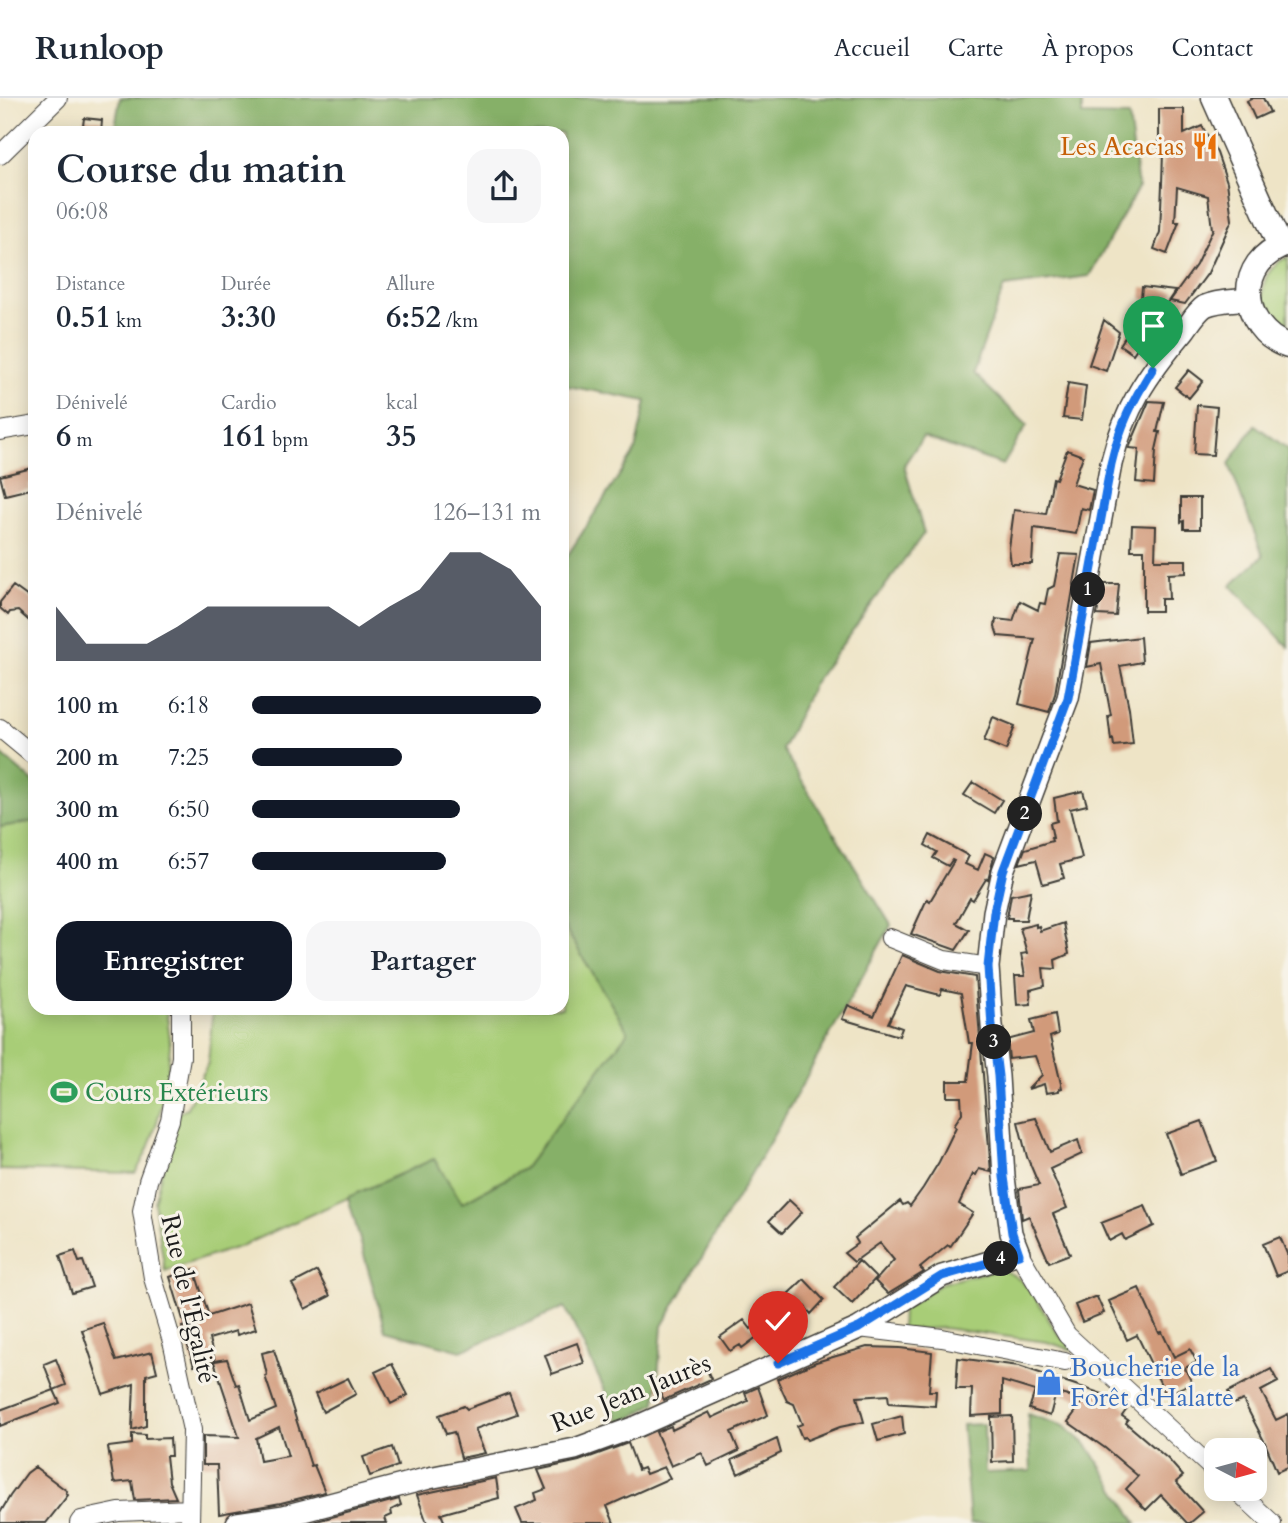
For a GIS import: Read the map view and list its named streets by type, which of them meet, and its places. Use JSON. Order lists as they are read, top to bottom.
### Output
{
  "streets": {
    "street": ["Rue de l'Égalité", "Rue Jean Jaurès"]
  },
  "places": {
    "restaurant": ["Les Acacias"],
    "sports": ["Cours Extérieurs"],
    "shop": ["Boucherie de la Forêt d'Halatte"]
  },
  "north": "right",
  "page": {
    "header": "Runloop",
    "nav": [
      "Accueil",
      "Carte",
      "À propos",
      "Contact"
    ],
    "heading": ["Course du matin", "06:08"],
    "stats": [
      ["Distance", "0.51 km"],
      ["Durée", "3:30"],
      ["Allure", "6:52 /km"],
      ["Dénivelé", "6 m"],
      ["Cardio", "161 bpm"],
      ["kcal", "35"]
    ],
    "chart": ["Dénivelé", "126–131 m"],
    "pins": [
      "1",
      "2",
      "3",
      "4"
    ],
    "list": [
      {
        "name": "100 m",
        "note": "6:18"
      },
      {
        "name": "200 m",
        "note": "7:25"
      },
      {
        "name": "300 m",
        "note": "6:50"
      },
      {
        "name": "400 m",
        "note": "6:57"
      }
    ],
    "buttons": ["Enregistrer", "Partager"]
  }
}
